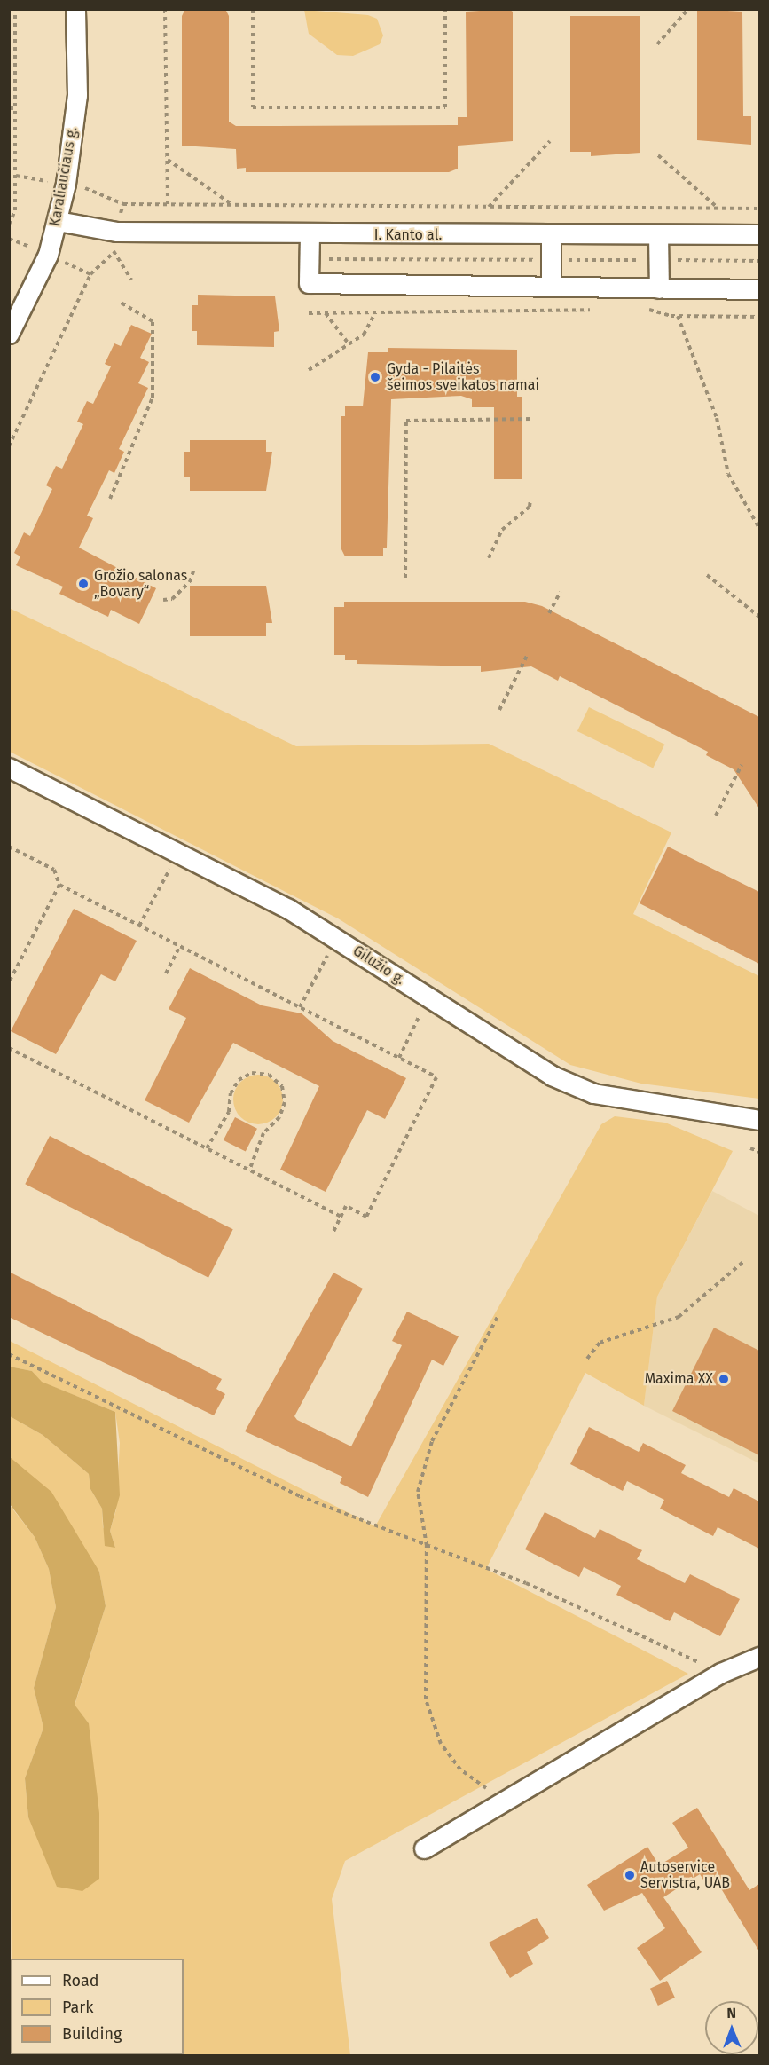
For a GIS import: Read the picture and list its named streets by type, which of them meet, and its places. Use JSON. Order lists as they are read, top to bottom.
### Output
{
  "streets": {
    "street": ["Karaliaučiaus g.", "I. Kanto al.", "Gilužio g."]
  },
  "crossings": [
    ["Karaliaučiaus g.", "I. Kanto al."]
  ],
  "places": [
    "Gyda - Pilaitės šeimos sveikatos namai",
    "Grožio salonas „Bovary“",
    "Maxima XX",
    "Autoservice Servistra, UAB"
  ],
  "legend": ["Road", "Park", "Building"],
  "north": "top"
}
